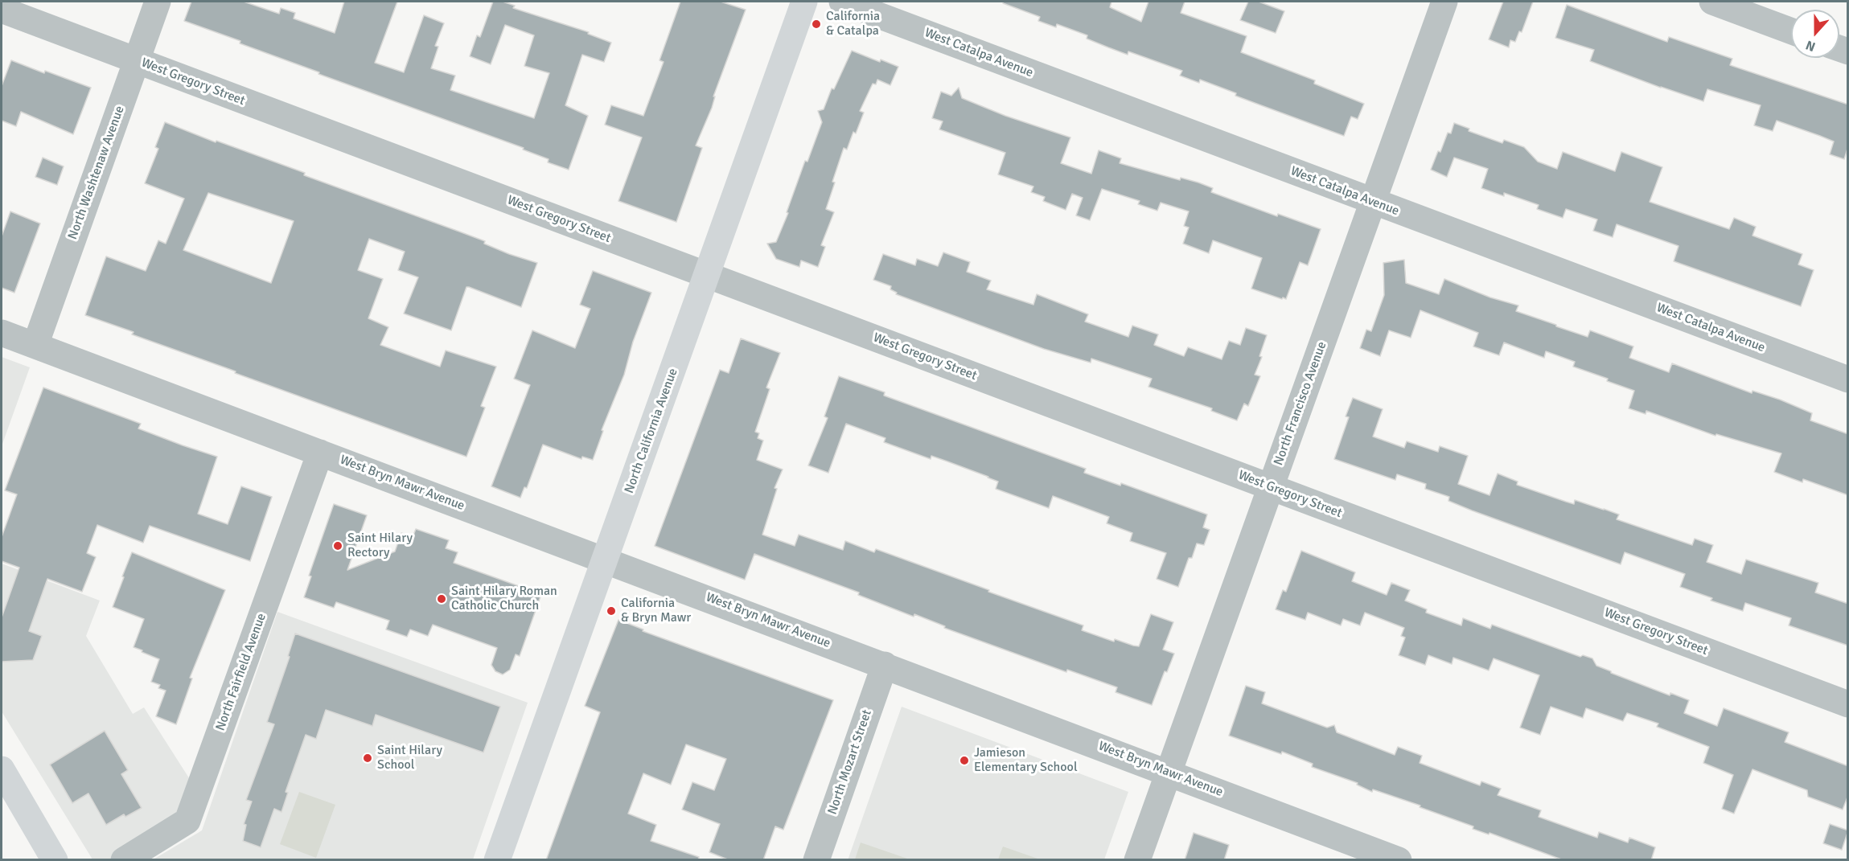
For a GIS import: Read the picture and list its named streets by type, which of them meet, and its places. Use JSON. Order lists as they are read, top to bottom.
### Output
{
  "streets": {
    "main road": ["North California Avenue"],
    "street": [
      "West Catalpa Avenue",
      "West Gregory Street",
      "North Washtenaw Avenue",
      "North Francisco Avenue",
      "West Bryn Mawr Avenue",
      "North Fairfield Avenue",
      "North Mozart Street"
    ]
  },
  "crossings": [
    ["West Catalpa Avenue", "North Francisco Avenue"],
    ["West Gregory Street", "North Washtenaw Avenue"],
    ["West Gregory Street", "North Francisco Avenue"],
    ["West Gregory Street", "North California Avenue"],
    ["North Washtenaw Avenue", "West Bryn Mawr Avenue"],
    ["North Francisco Avenue", "West Bryn Mawr Avenue"],
    ["North California Avenue", "West Bryn Mawr Avenue"],
    ["West Bryn Mawr Avenue", "North Fairfield Avenue"],
    ["West Bryn Mawr Avenue", "North Mozart Street"]
  ],
  "places": [
    "California & Catalpa",
    "Saint Hilary Rectory",
    "Saint Hilary Roman Catholic Church",
    "California & Bryn Mawr",
    "Saint Hilary School",
    "Jamieson Elementary School"
  ],
  "north": "bottom"
}
